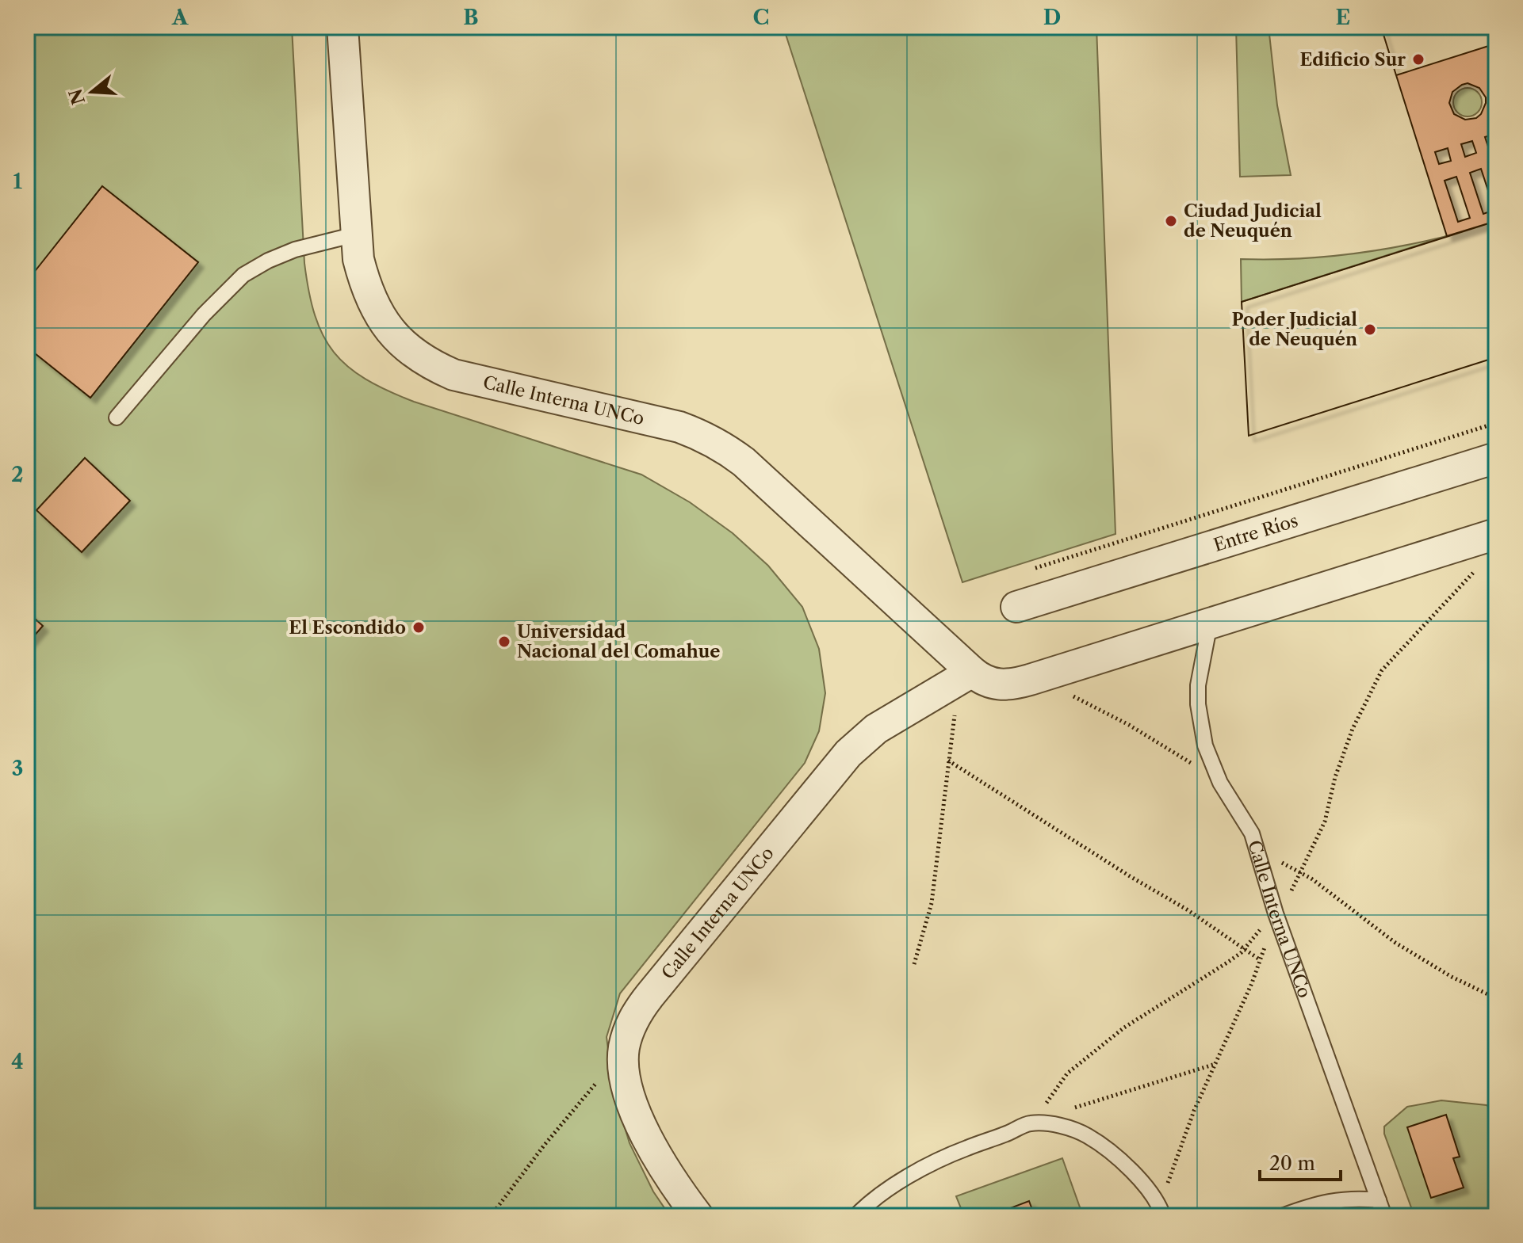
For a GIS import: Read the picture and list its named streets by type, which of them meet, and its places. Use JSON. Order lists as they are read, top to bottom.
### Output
{
  "streets": {
    "street": ["Calle Interna UNCo", "Entre Ríos"]
  },
  "places": [
    "Edificio Sur",
    "Ciudad Judicial de Neuquén",
    "Poder Judicial de Neuquén",
    "El Escondido",
    "Universidad Nacional del Comahue"
  ],
  "scale_bar": "20 m",
  "north": "left",
  "grid": {
    "columns": [
      "A",
      "B",
      "C",
      "D",
      "E"
    ],
    "rows": [
      "1",
      "2",
      "3",
      "4"
    ]
  }
}
